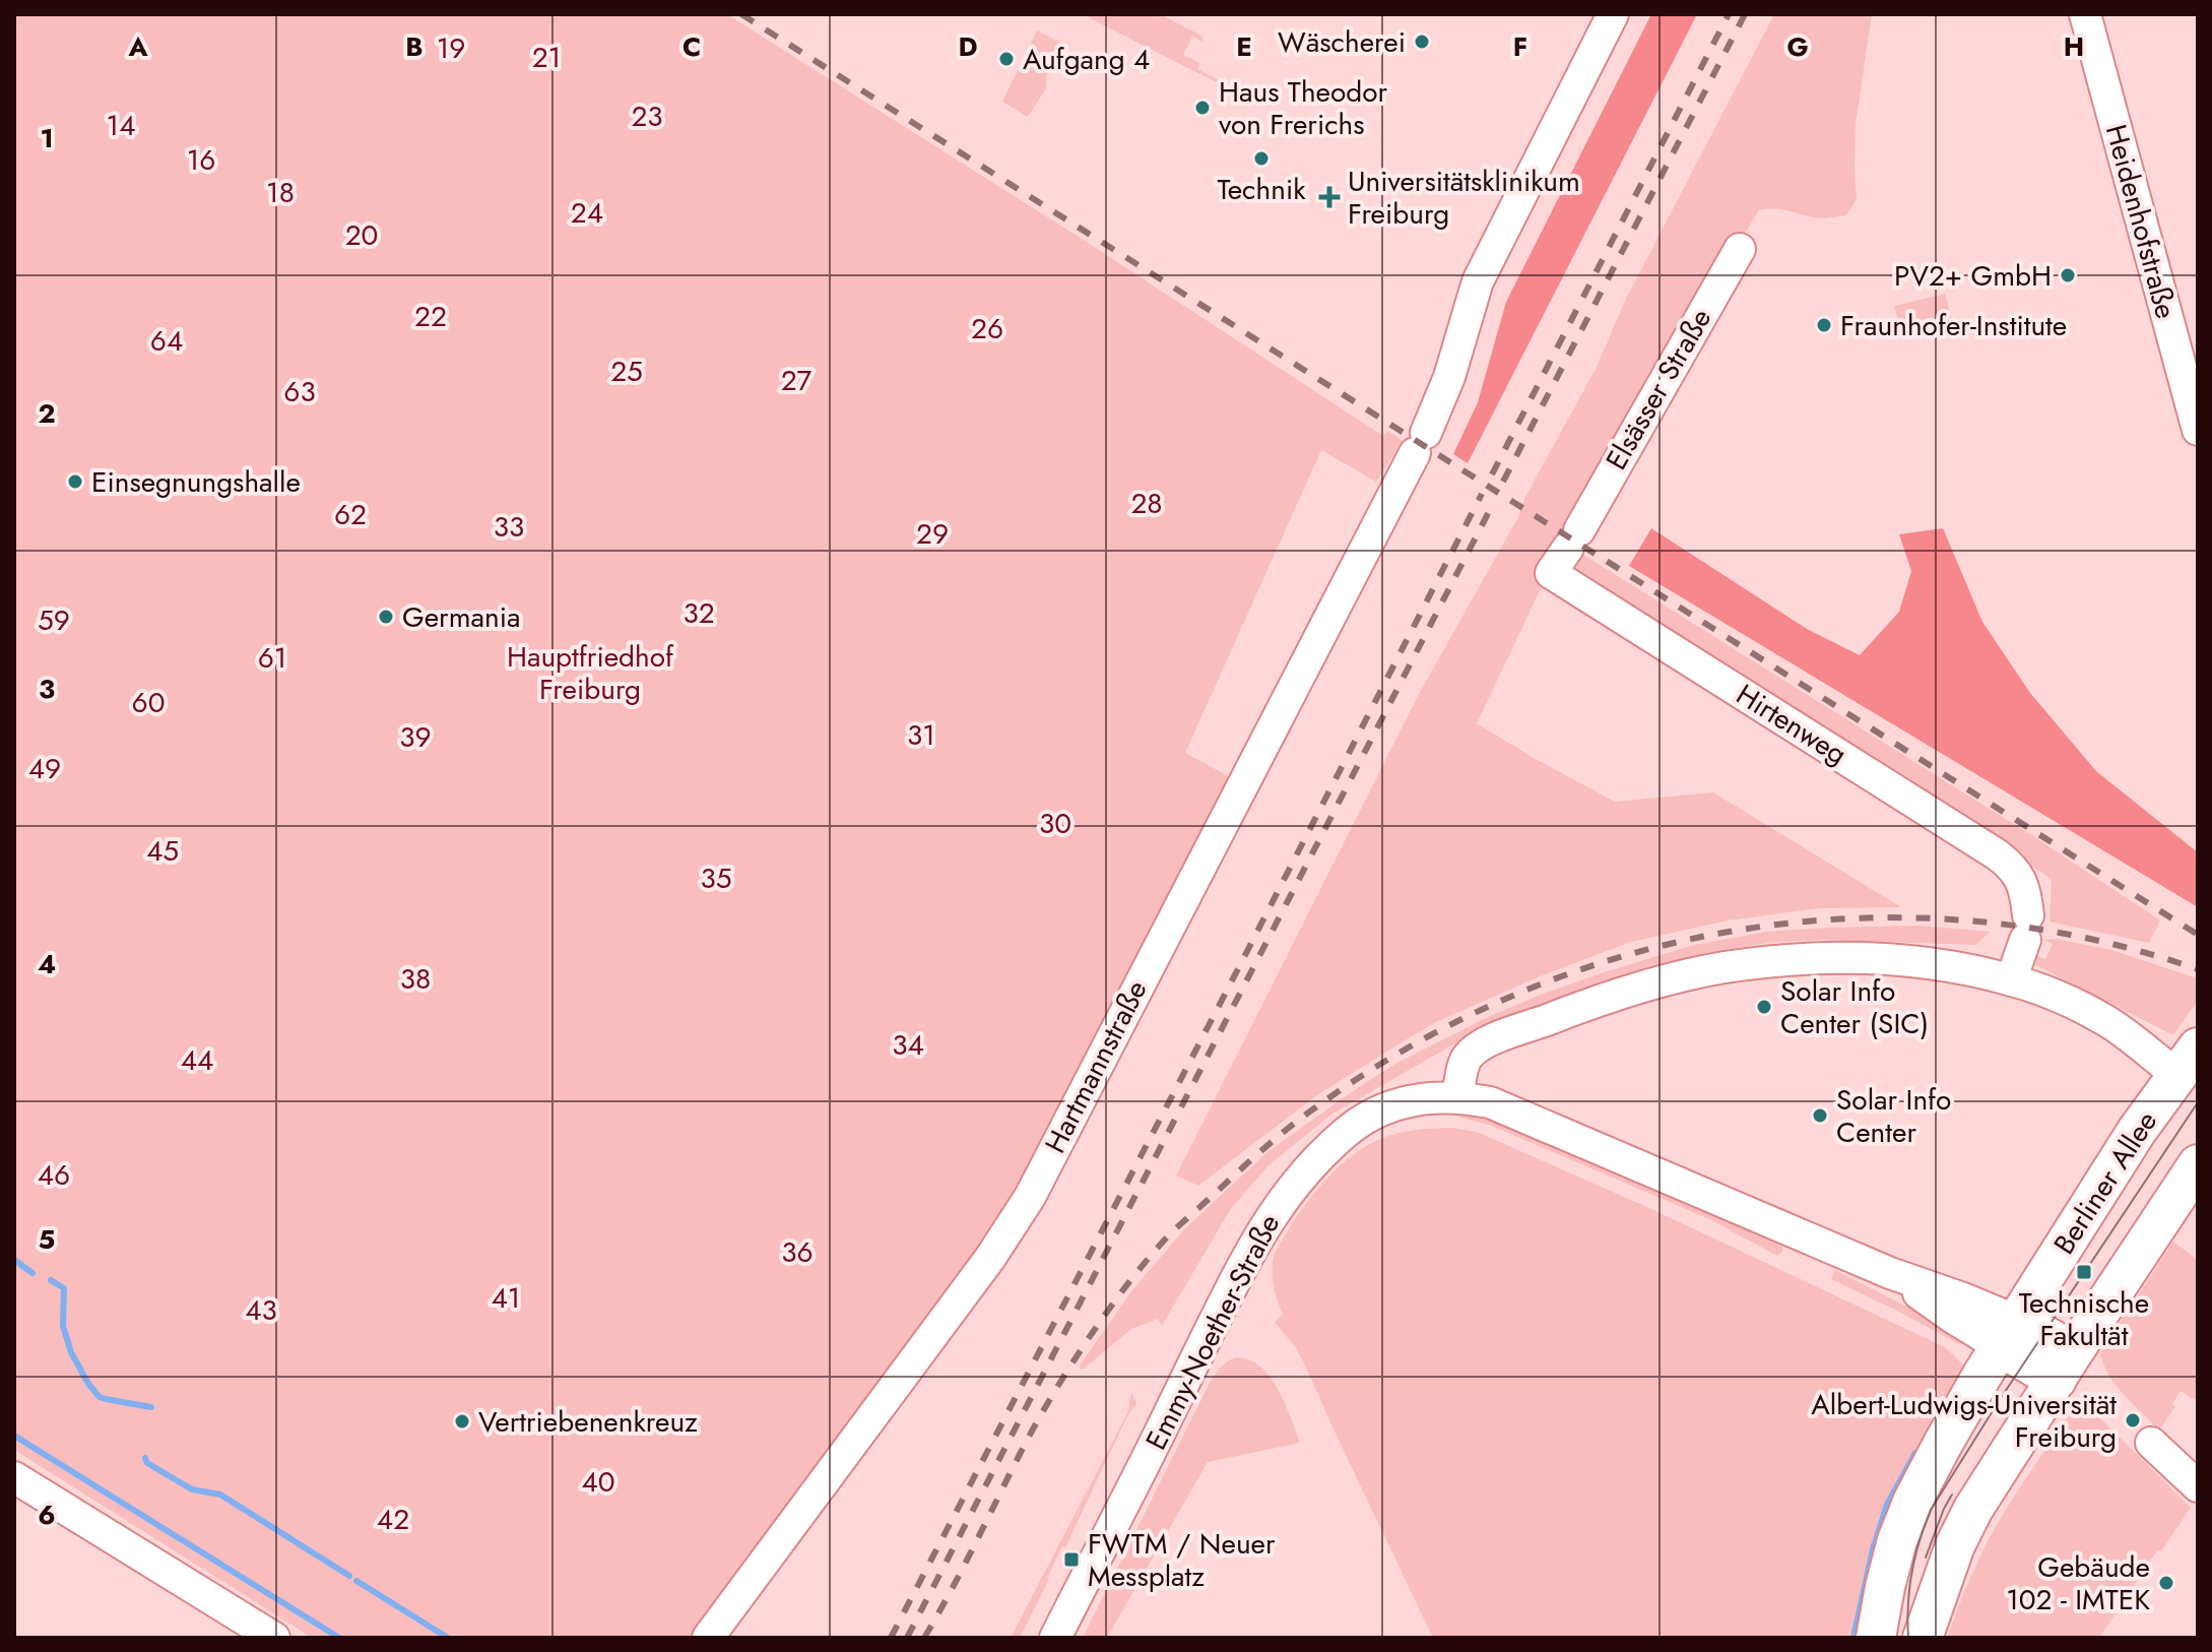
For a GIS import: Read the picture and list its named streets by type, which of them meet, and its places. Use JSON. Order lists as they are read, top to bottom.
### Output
{
  "streets": {
    "main road": ["Berliner Allee"],
    "street": [
      "Heidenhofstraße",
      "Elsässer Straße",
      "Hirtenweg",
      "Hartmannstraße",
      "Emmy-Noether-Straße"
    ]
  },
  "crossings": [
    ["Elsässer Straße", "Hirtenweg"],
    ["Berliner Allee", "Emmy-Noether-Straße"]
  ],
  "parks": [
    "19",
    "21",
    "23",
    "14",
    "16",
    "18",
    "24",
    "20",
    "22",
    "26",
    "64",
    "25",
    "27",
    "63",
    "28",
    "62",
    "33",
    "29",
    "32",
    "59",
    "Hauptfriedhof Freiburg",
    "61",
    "60",
    "31",
    "39",
    "49",
    "30",
    "45",
    "35",
    "38",
    "34",
    "44",
    "46",
    "36",
    "41",
    "43",
    "40",
    "42"
  ],
  "places": {
    "other": [
      "Wäscherei",
      "Aufgang 4",
      "Haus Theodor von Frerichs",
      "Technik",
      "PV2+ GmbH",
      "Fraunhofer-Institute",
      "Einsegnungshalle",
      "Germania",
      "Solar Info Center (SIC)",
      "Solar Info Center",
      "Albert-Ludwigs-Universität Freiburg",
      "Vertriebenenkreuz",
      "Gebäude 102 - IMTEK"
    ],
    "health": ["Universitätsklinikum Freiburg"],
    "transit": ["Technische Fakultät", "FWTM / Neuer Messplatz"]
  },
  "grid": {
    "columns": [
      "A",
      "B",
      "C",
      "D",
      "E",
      "F",
      "G",
      "H"
    ],
    "rows": [
      "1",
      "2",
      "3",
      "4",
      "5",
      "6"
    ]
  }
}
